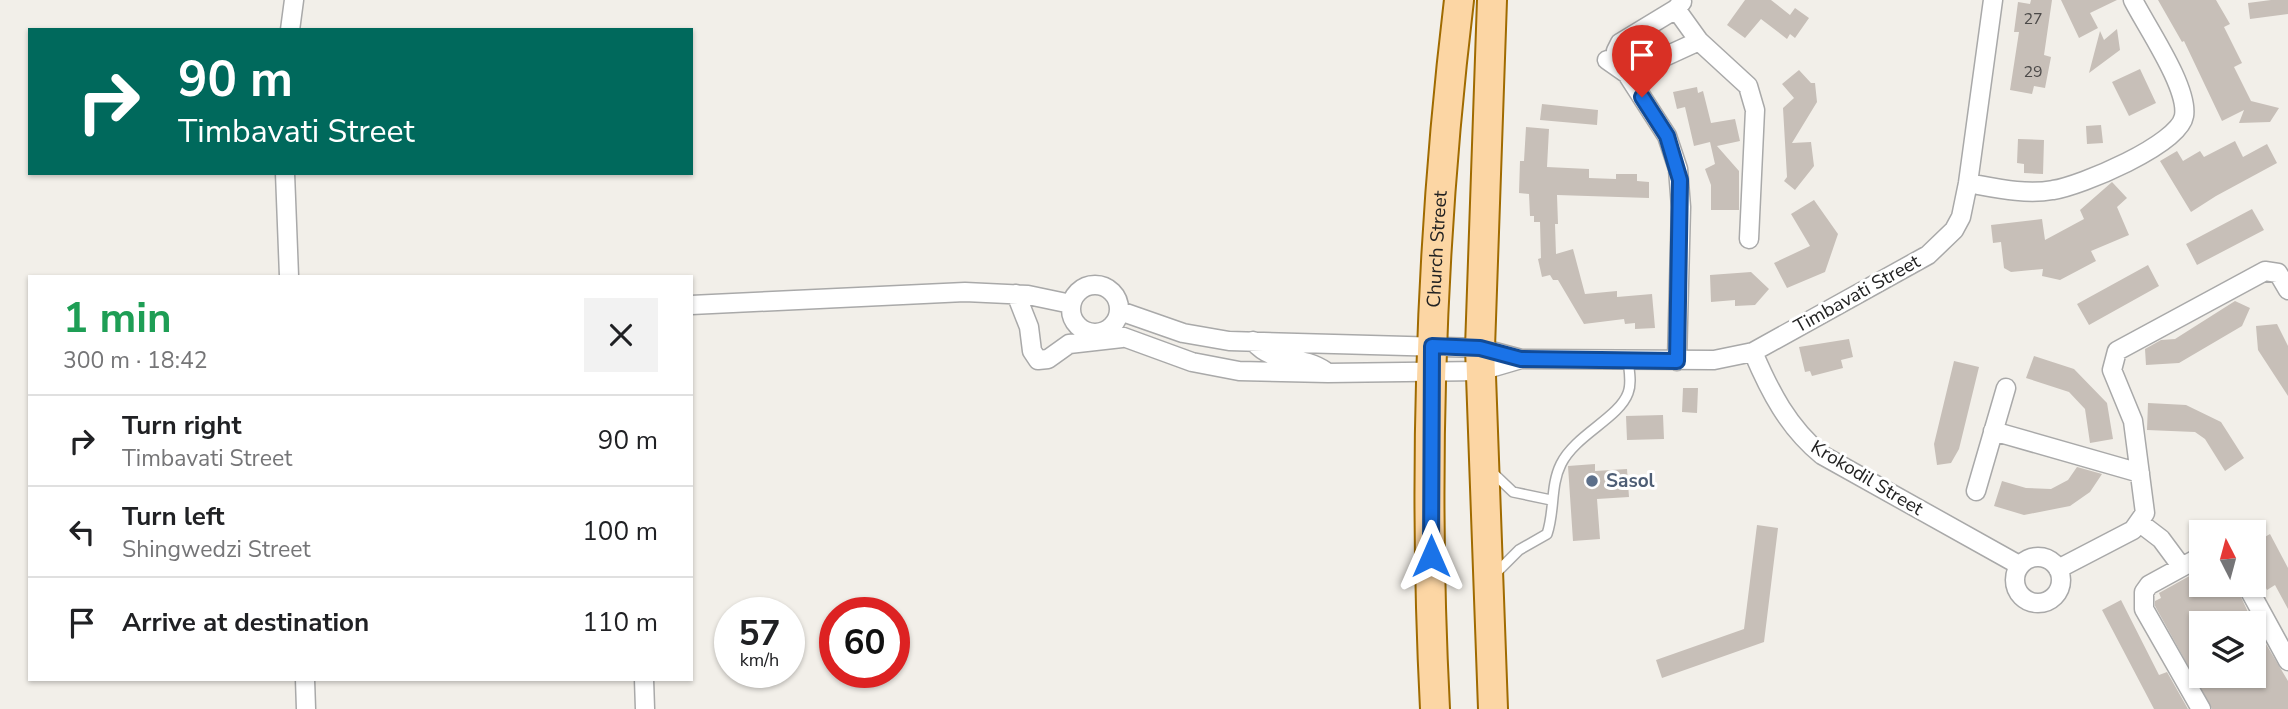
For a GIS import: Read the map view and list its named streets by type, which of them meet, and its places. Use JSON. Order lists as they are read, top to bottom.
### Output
{
  "streets": {
    "main road": ["Church Street"],
    "street": ["Timbavati Street", "Krokodil Street"]
  },
  "crossings": [
    ["Church Street", "Timbavati Street"],
    ["Timbavati Street", "Krokodil Street"]
  ],
  "places": ["Sasol"],
  "house_numbers": ["27", "29"],
  "north": "top",
  "page": {
    "turn": ["90 m", "Timbavati Street"],
    "heading": ["1 min", "300 m · 18:42"],
    "list": [
      {
        "name": "Turn right",
        "note": "Timbavati Street",
        "value": "90 m"
      },
      {
        "name": "Turn left",
        "note": "Shingwedzi Street",
        "value": "100 m"
      },
      {
        "name": "Arrive at destination",
        "value": "110 m"
      }
    ],
    "speed": "57 km/h",
    "limit": "60"
  }
}
